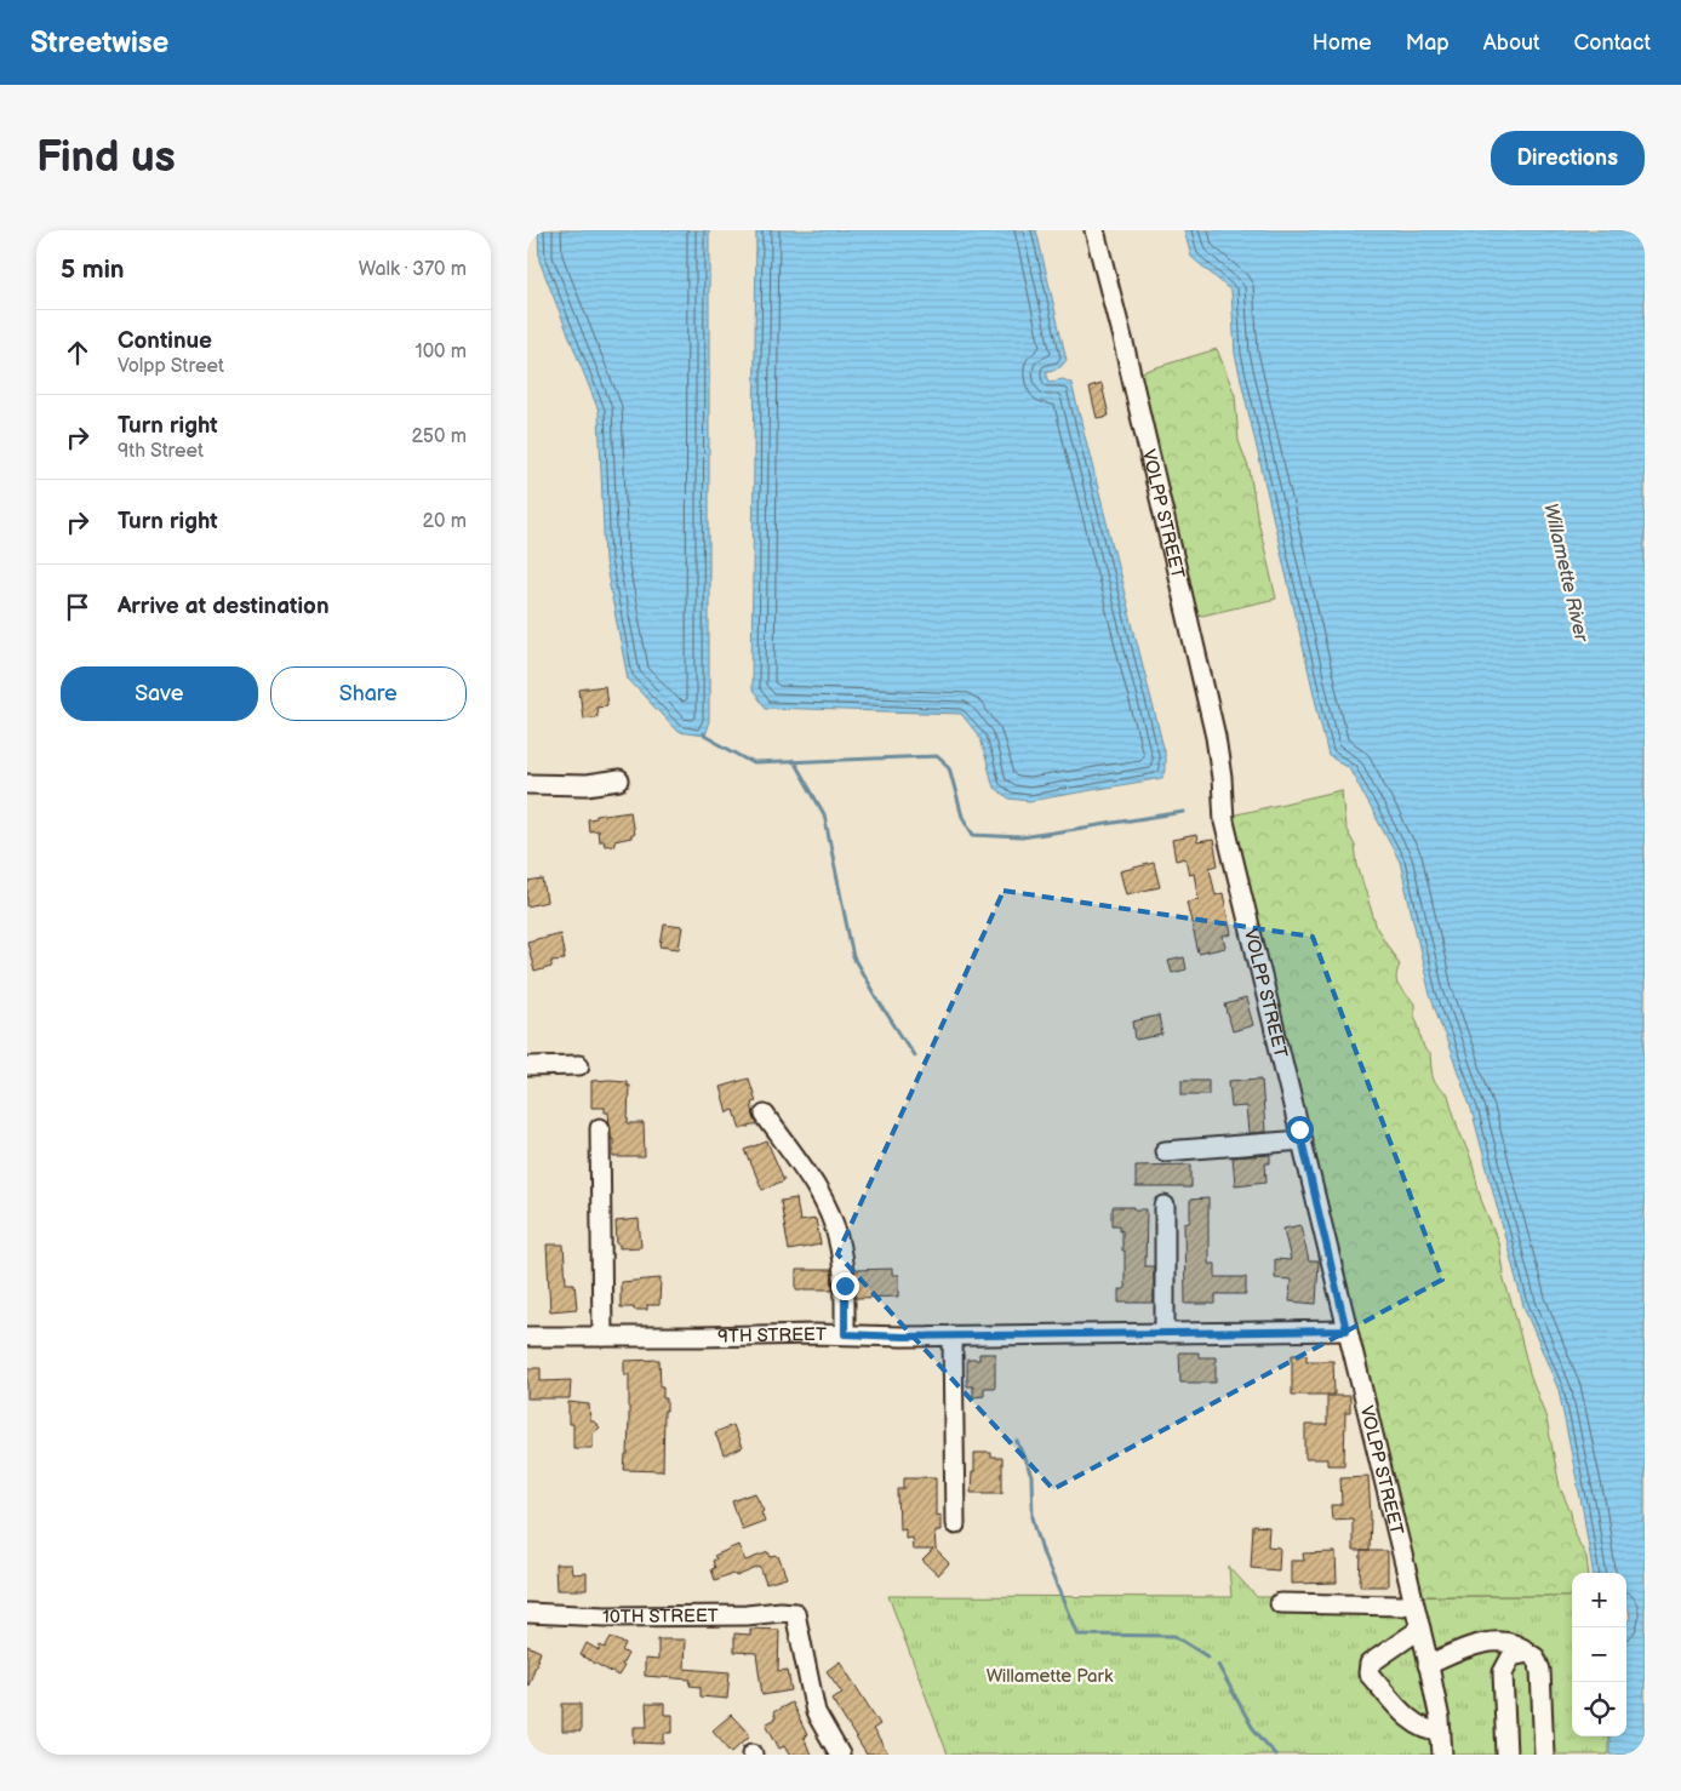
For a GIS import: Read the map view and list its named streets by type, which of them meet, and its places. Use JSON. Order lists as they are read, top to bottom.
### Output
{
  "streets": {
    "street": ["VOLPP STREET", "9TH STREET", "10TH STREET"]
  },
  "crossings": [
    ["VOLPP STREET", "9TH STREET"]
  ],
  "water": ["Willamette River"],
  "parks": ["Willamette Park"],
  "page": {
    "header": "Streetwise",
    "nav": [
      "Home",
      "Map",
      "About",
      "Contact"
    ],
    "buttons": [
      "Directions",
      ["Save", "Share"]
    ],
    "title": "Find us",
    "heading": ["5 min", "Walk · 370 m"],
    "list": [
      ["Continue", "Volpp Street", "100 m"],
      ["Turn right", "9th Street", "250 m"],
      ["Turn right", "20 m"],
      "Arrive at destination"
    ],
    "map_buttons": ["+", "−"]
  }
}
